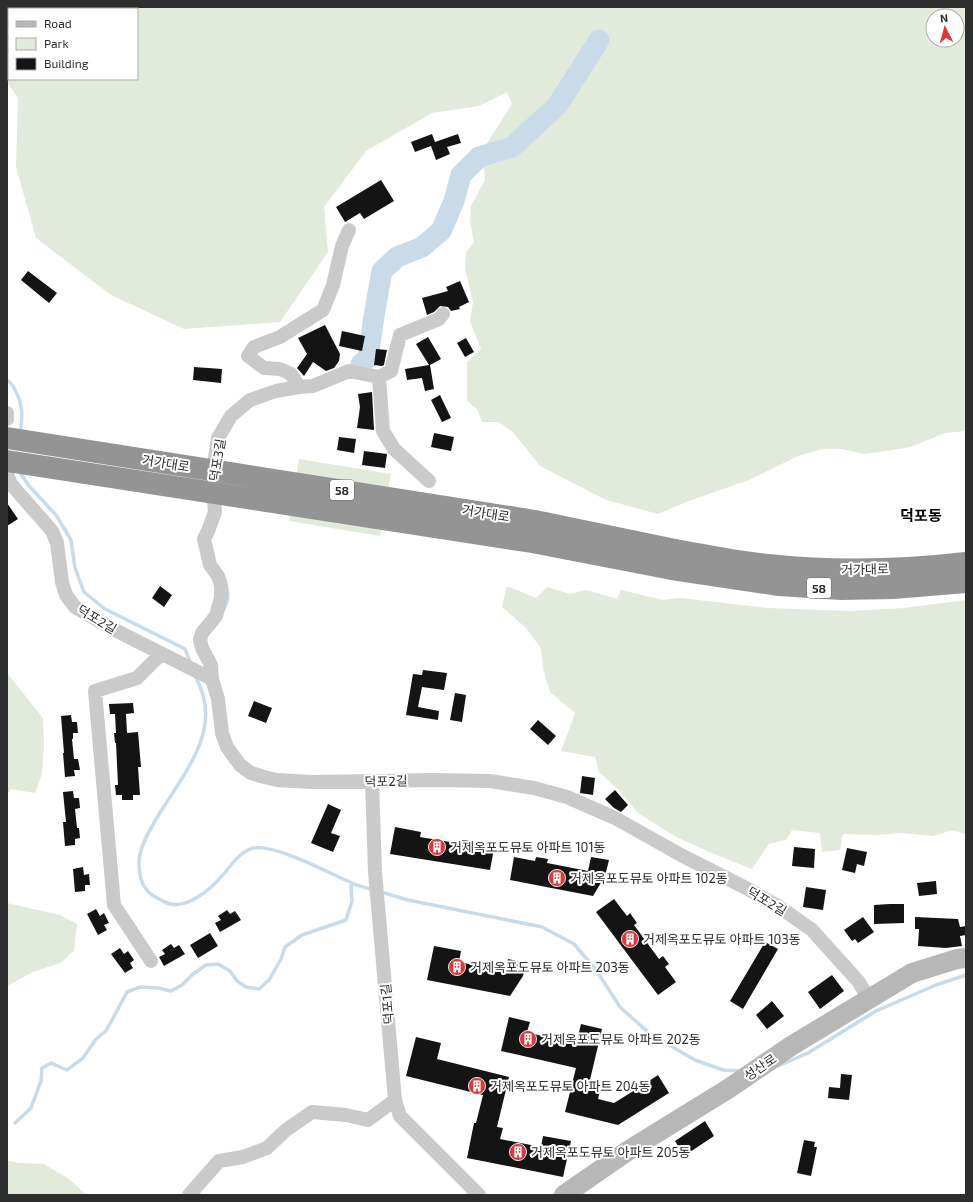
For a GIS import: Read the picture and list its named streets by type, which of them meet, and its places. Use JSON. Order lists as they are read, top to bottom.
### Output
{
  "streets": {
    "highway": ["거가대로", "58"],
    "street": [
      "덕포3길",
      "덕포2길",
      "덕포1길",
      "성산로"
    ]
  },
  "crossings": [
    ["덕포3길", "덕포2길"],
    ["덕포2길", "덕포1길"],
    ["덕포2길", "성산로"]
  ],
  "districts": ["덕포동"],
  "places": {
    "building": [
      "거제옥포도뮤토 아파트 101동",
      "거제옥포도뮤토 아파트 102동",
      "거제옥포도뮤토 아파트 103동",
      "거제옥포도뮤토 아파트 203동",
      "거제옥포도뮤토 아파트 202동",
      "거제옥포도뮤토 아파트 204동",
      "거제옥포도뮤토 아파트 205동"
    ]
  },
  "legend": ["Road", "Park", "Building"],
  "north": "top"
}
